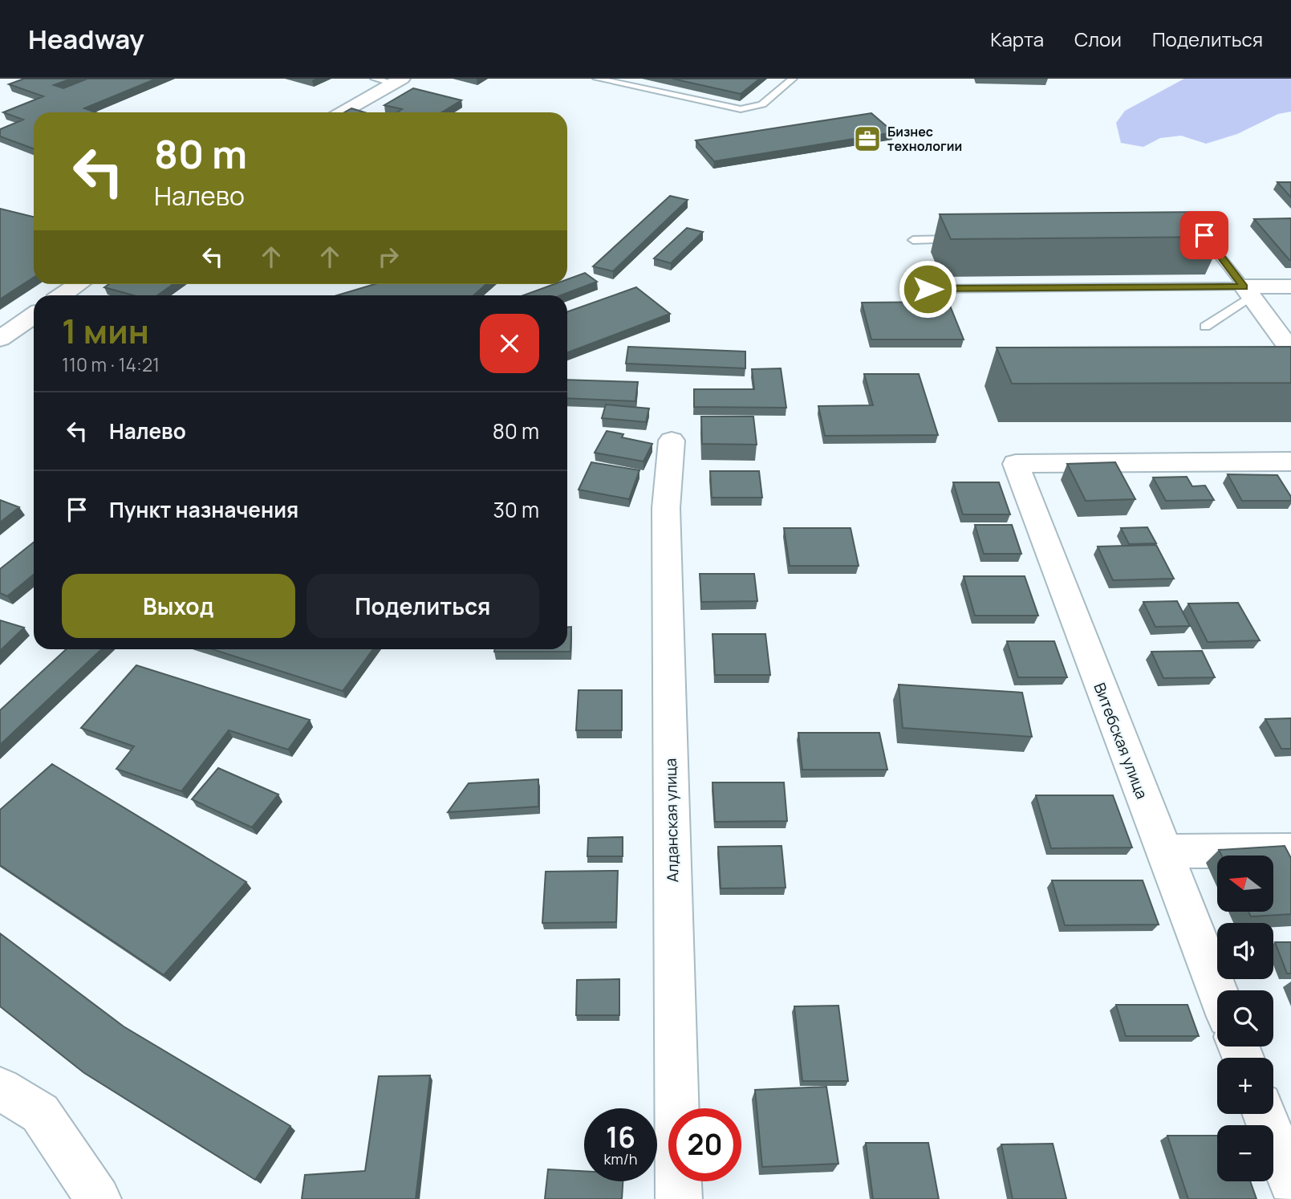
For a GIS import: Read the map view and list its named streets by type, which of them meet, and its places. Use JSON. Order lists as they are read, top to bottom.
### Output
{
  "streets": {
    "street": ["Витебская улица", "Алданская улица"]
  },
  "places": {
    "office": ["Бизнес технологии"]
  },
  "north": "left",
  "page": {
    "header": "Headway",
    "nav": ["Карта", "Слои", "Поделиться"],
    "turn": ["80 m", "Налево"],
    "heading": ["1 мин", "110 m · 14:21"],
    "list": [
      {
        "name": "Налево",
        "value": "80 m"
      },
      {
        "name": "Пункт назначения",
        "value": "30 m"
      }
    ],
    "buttons": ["Выход", "Поделиться"],
    "map_buttons": ["+", "−"],
    "speed": "16 km/h",
    "limit": "20"
  }
}
